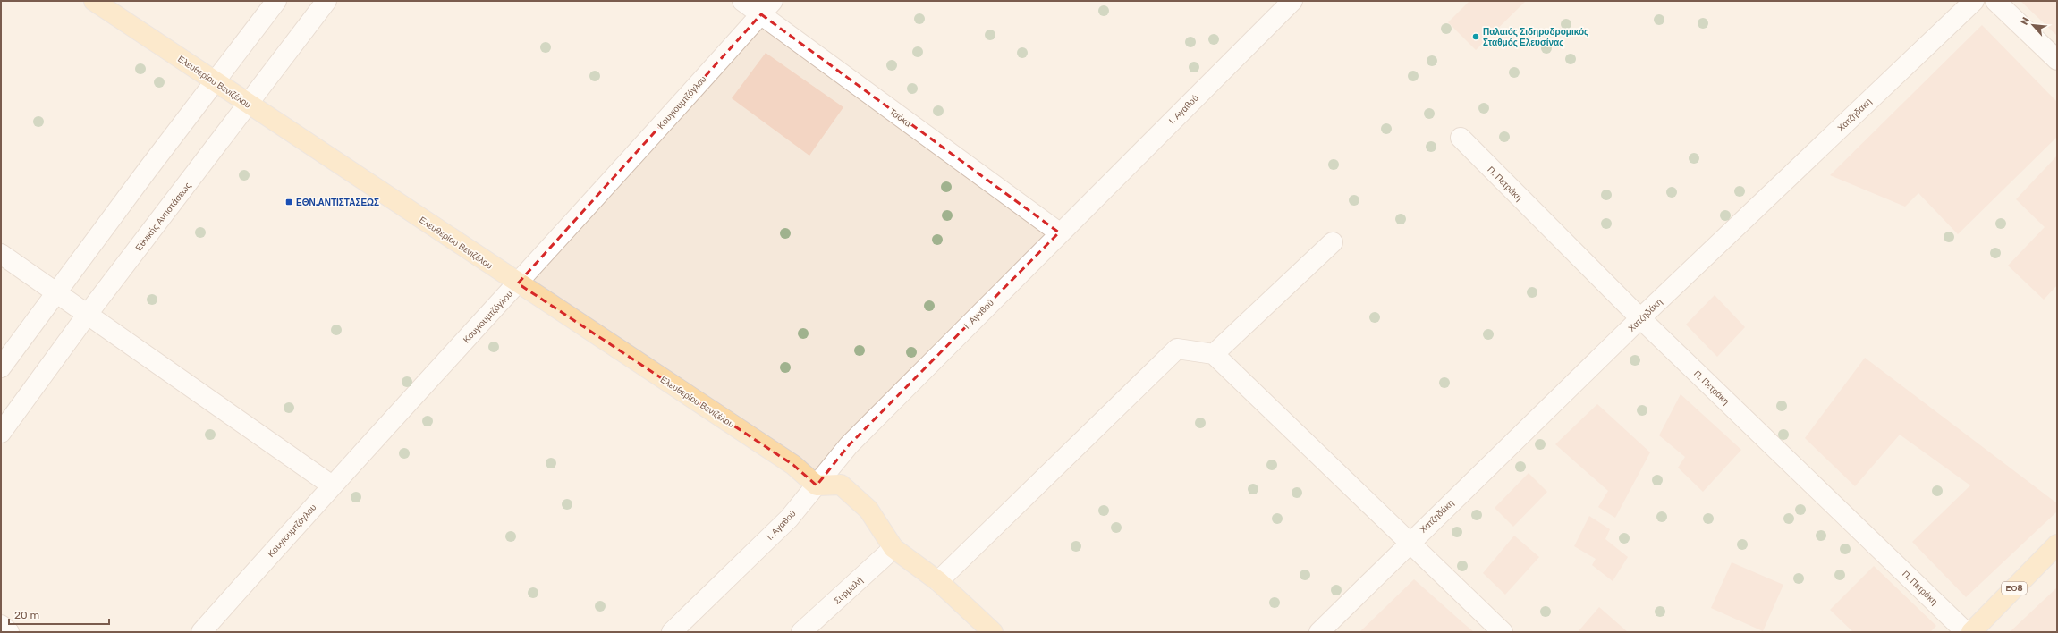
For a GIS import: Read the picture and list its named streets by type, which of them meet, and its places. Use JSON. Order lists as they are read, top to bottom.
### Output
{
  "streets": {
    "main road": ["Ελευθερίου Βενιζέλου", "ΕΟ8"],
    "street": [
      "Κουγιουμτζόγλου",
      "Ι. Αγαθού",
      "Χατζηδάκη",
      "Τσόκα",
      "Π. Πετράκη",
      "Εθνικής Αντιστάσεως",
      "Συρμαλή"
    ]
  },
  "crossings": [
    ["Ελευθερίου Βενιζέλου", "Κουγιουμτζόγλου"],
    ["Ελευθερίου Βενιζέλου", "Ι. Αγαθού"],
    ["Ελευθερίου Βενιζέλου", "Εθνικής Αντιστάσεως"],
    ["Κουγιουμτζόγλου", "Τσόκα"],
    ["Ι. Αγαθού", "Τσόκα"],
    ["Χατζηδάκη", "Π. Πετράκη"]
  ],
  "places": {
    "other": ["Παλαιός Σιδηροδρομικός Σταθμός Ελευσίνας"],
    "transit": ["ΕΘΝ.ΑΝΤΙΣΤΑΣΕΩΣ"]
  },
  "scale_bar": "20 m",
  "north": "top left"
}
